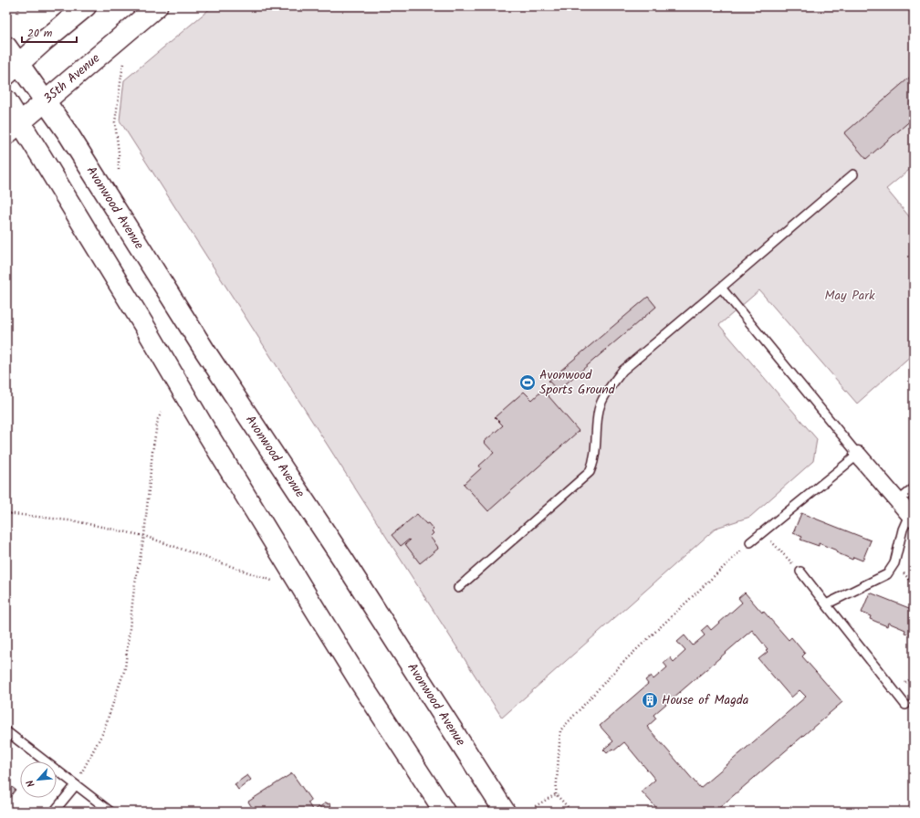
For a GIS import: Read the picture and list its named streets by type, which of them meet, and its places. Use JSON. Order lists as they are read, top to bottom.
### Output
{
  "streets": {
    "main road": ["35th Avenue", "Avonwood Avenue"]
  },
  "crossings": [
    ["35th Avenue", "Avonwood Avenue"]
  ],
  "parks": ["May Park"],
  "places": {
    "sports": ["Avonwood Sports Ground"],
    "building": ["House of Magda"]
  },
  "scale_bar": "20 m",
  "north": "bottom left"
}
